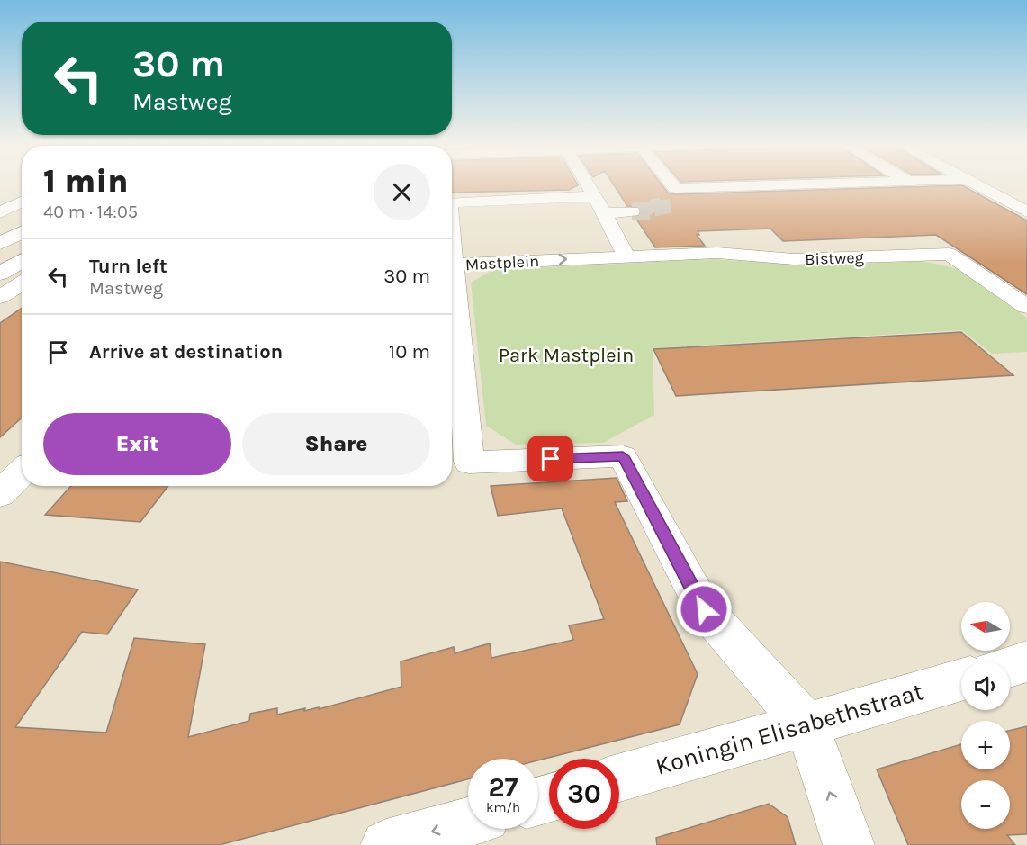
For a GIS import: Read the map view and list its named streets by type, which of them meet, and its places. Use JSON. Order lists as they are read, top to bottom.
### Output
{
  "streets": {
    "street": ["Bistweg", "Mastplein", "Koningin Elisabethstraat"]
  },
  "crossings": [
    ["Bistweg", "Mastplein"]
  ],
  "parks": ["Park Mastplein"],
  "north": "left",
  "page": {
    "turn": ["30 m", "Mastweg"],
    "heading": ["1 min", "40 m · 14:05"],
    "list": [
      {
        "name": "Turn left",
        "note": "Mastweg",
        "value": "30 m"
      },
      {
        "name": "Arrive at destination",
        "value": "10 m"
      }
    ],
    "buttons": ["Exit", "Share"],
    "map_buttons": ["+", "−"],
    "speed": "27 km/h",
    "limit": "30"
  }
}
